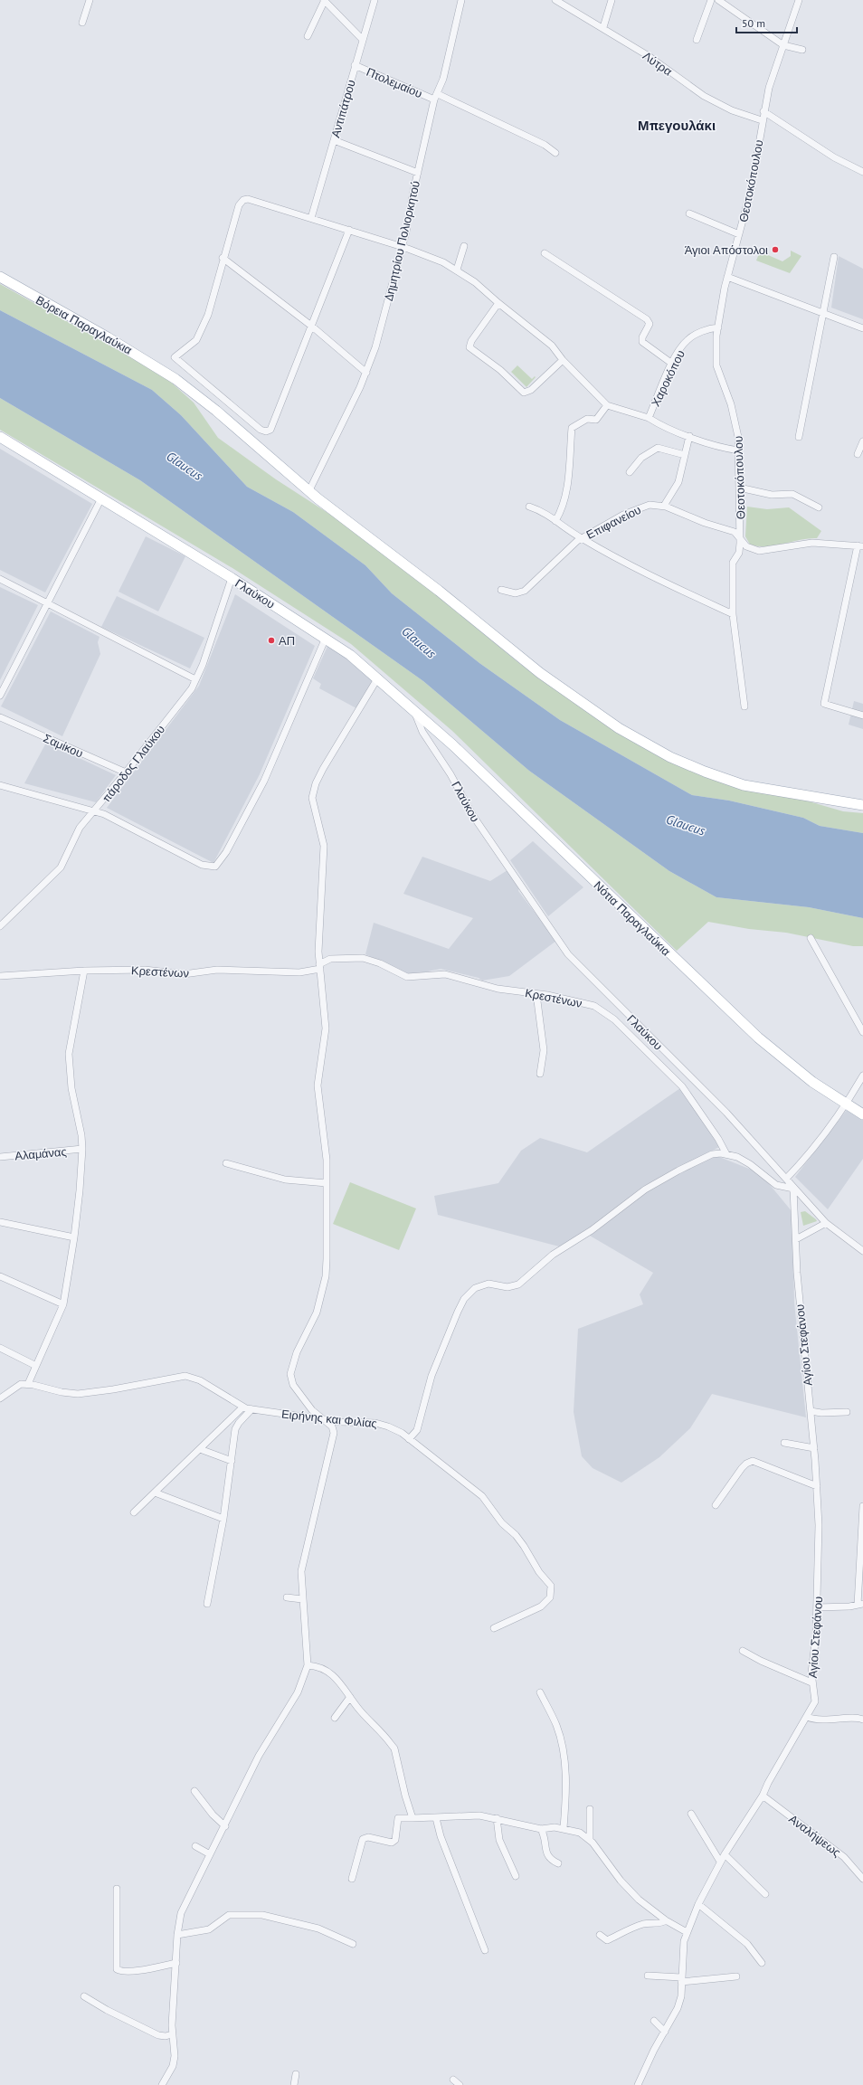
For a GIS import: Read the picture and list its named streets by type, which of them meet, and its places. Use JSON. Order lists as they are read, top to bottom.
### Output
{
  "streets": {
    "main road": ["Βόρεια Παραγλαύκια", "Γλαύκου", "Νότια Παραγλαύκια"],
    "street": [
      "Λύτρα",
      "Πτολεμαίου",
      "Αντιπάτρου",
      "Θεοτοκόπουλου",
      "Δημητρίου Πολιορκητού",
      "Χαροκόπου",
      "Επιφανείου",
      "Σαμίκου",
      "πάροδος Γλαύκου",
      "Κρεστένων",
      "Αλαμάνας",
      "Αγίου Στεφάνου",
      "Ειρήνης και Φιλίας",
      "Αναλήψεως"
    ]
  },
  "crossings": [
    ["Λύτρα", "Θεοτοκόπουλου"],
    ["Πτολεμαίου", "Αντιπάτρου"],
    ["Πτολεμαίου", "Δημητρίου Πολιορκητού"],
    ["Θεοτοκόπουλου", "Χαροκόπου"],
    ["Θεοτοκόπουλου", "Επιφανείου"],
    ["Δημητρίου Πολιορκητού", "Βόρεια Παραγλαύκια"],
    ["Γλαύκου", "πάροδος Γλαύκου"],
    ["Γλαύκου", "Νότια Παραγλαύκια"],
    ["Γλαύκου", "Αγίου Στεφάνου"],
    ["Σαμίκου", "πάροδος Γλαύκου"],
    ["Αγίου Στεφάνου", "Αναλήψεως"]
  ],
  "districts": ["Μπεγουλάκι"],
  "water": ["Glaucus"],
  "places": ["Άγιοι Απόστολοι", "ΑΠ"],
  "scale_bar": "50 m"
}
